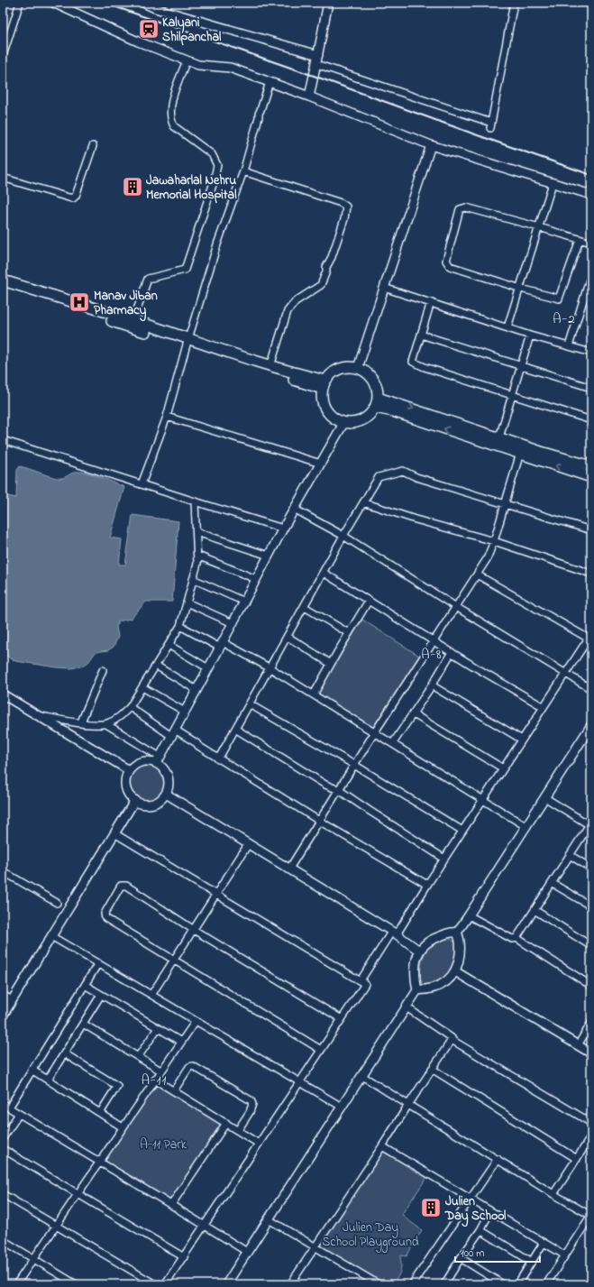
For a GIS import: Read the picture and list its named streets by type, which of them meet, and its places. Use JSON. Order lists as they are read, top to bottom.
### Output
{
  "districts": ["A-2", "A-8", "A-11"],
  "parks": ["A-11 Park", "Julien Day School Playground"],
  "places": {
    "station": ["Kalyani Shilpanchal"],
    "building": ["Jawaharlal Nehru Memorial Hospital", "Julien Day School"],
    "hospital": ["Manav Jiban Pharmacy"]
  },
  "scale_bar": "100 m"
}
